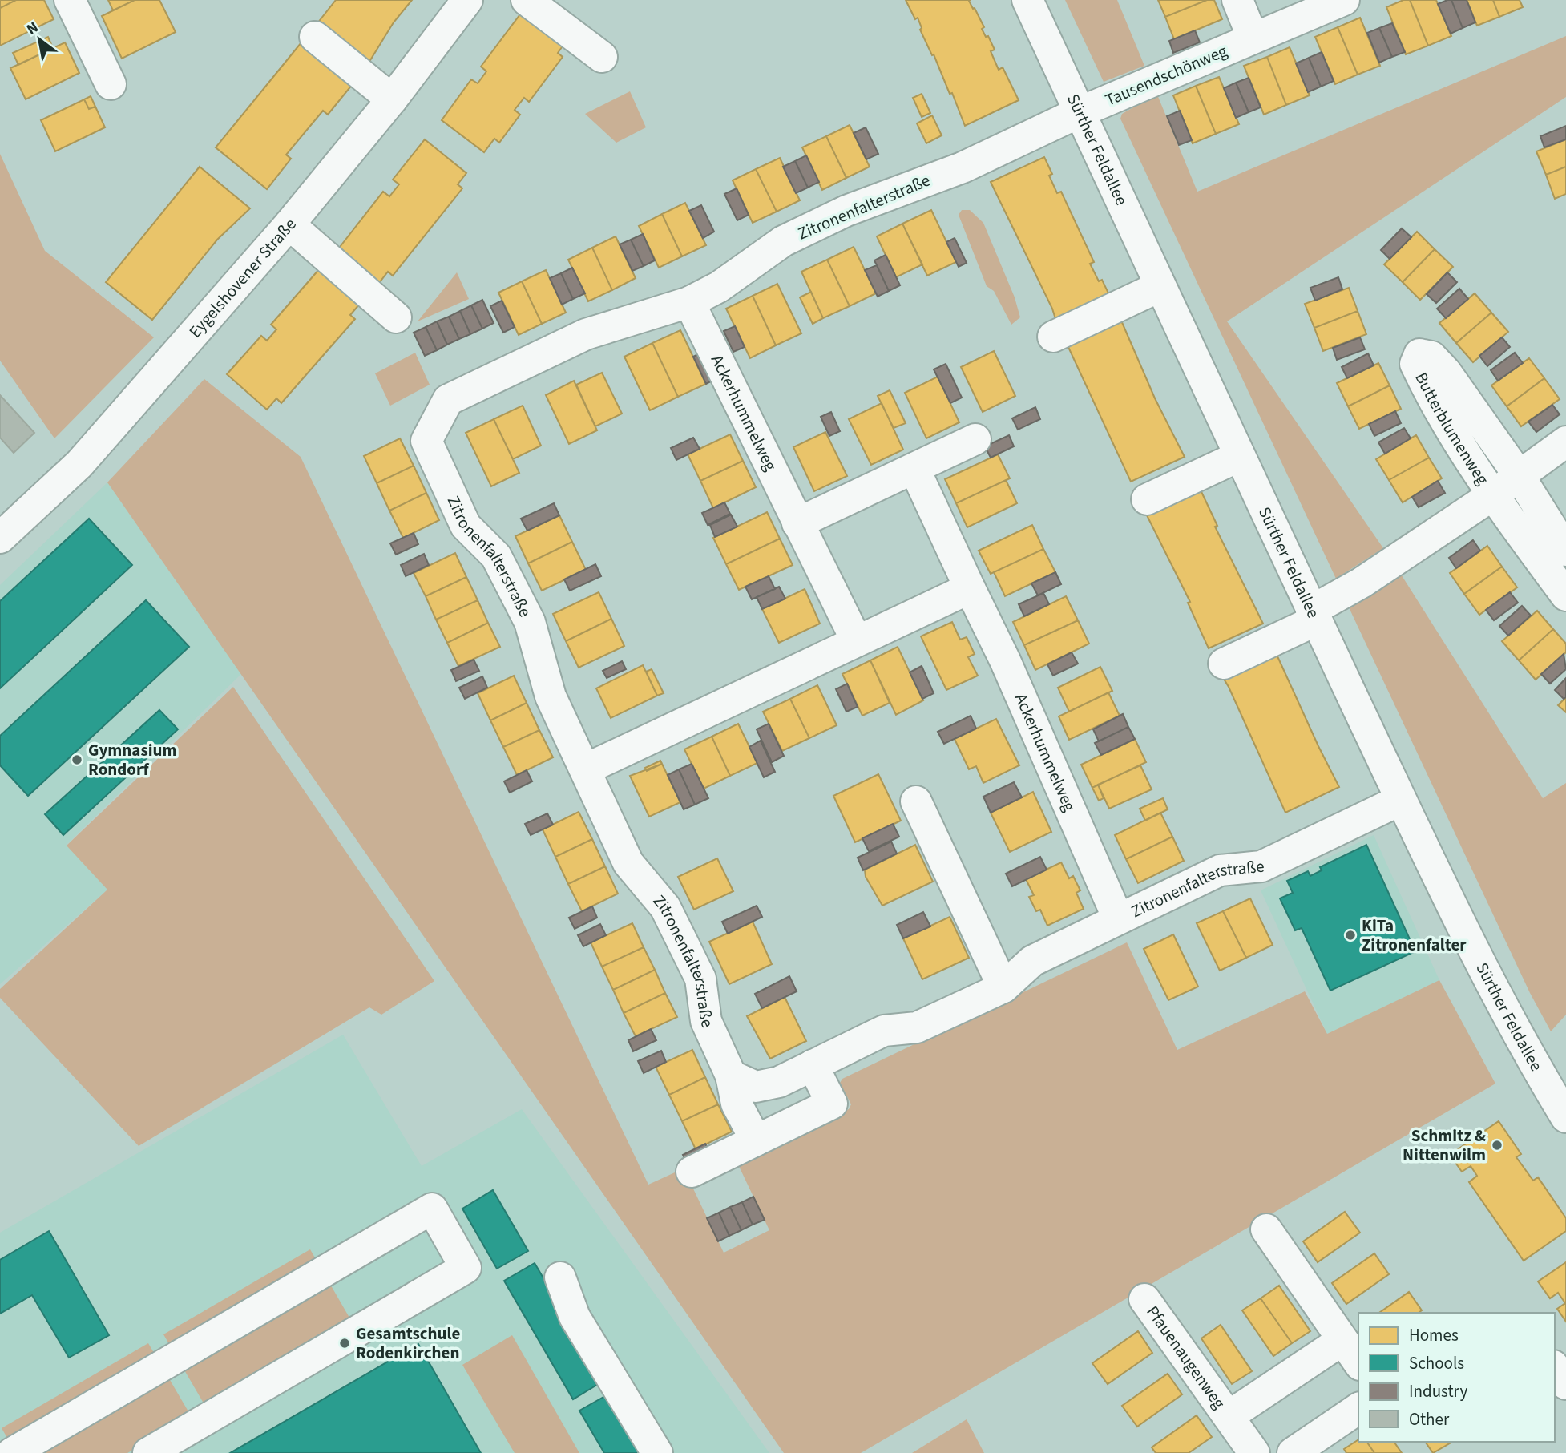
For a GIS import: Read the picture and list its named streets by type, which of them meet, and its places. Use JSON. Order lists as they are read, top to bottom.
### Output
{
  "streets": {
    "street": [
      "Tausendschönweg",
      "Sürther Feldallee",
      "Zitronenfalterstraße",
      "Eygelshovener Straße",
      "Ackerhummelweg",
      "Butterblumenweg",
      "Pfauenaugenweg"
    ]
  },
  "crossings": [
    ["Tausendschönweg", "Sürther Feldallee"],
    ["Tausendschönweg", "Zitronenfalterstraße"],
    ["Sürther Feldallee", "Zitronenfalterstraße"],
    ["Sürther Feldallee", "Butterblumenweg"],
    ["Zitronenfalterstraße", "Ackerhummelweg"]
  ],
  "places": [
    "Gymnasium Rondorf",
    "KiTa Zitronenfalter",
    "Schmitz & Nittenwilm",
    "Gesamtschule Rodenkirchen"
  ],
  "legend": [
    "Homes",
    "Schools",
    "Industry",
    "Other"
  ],
  "north": "top left"
}
